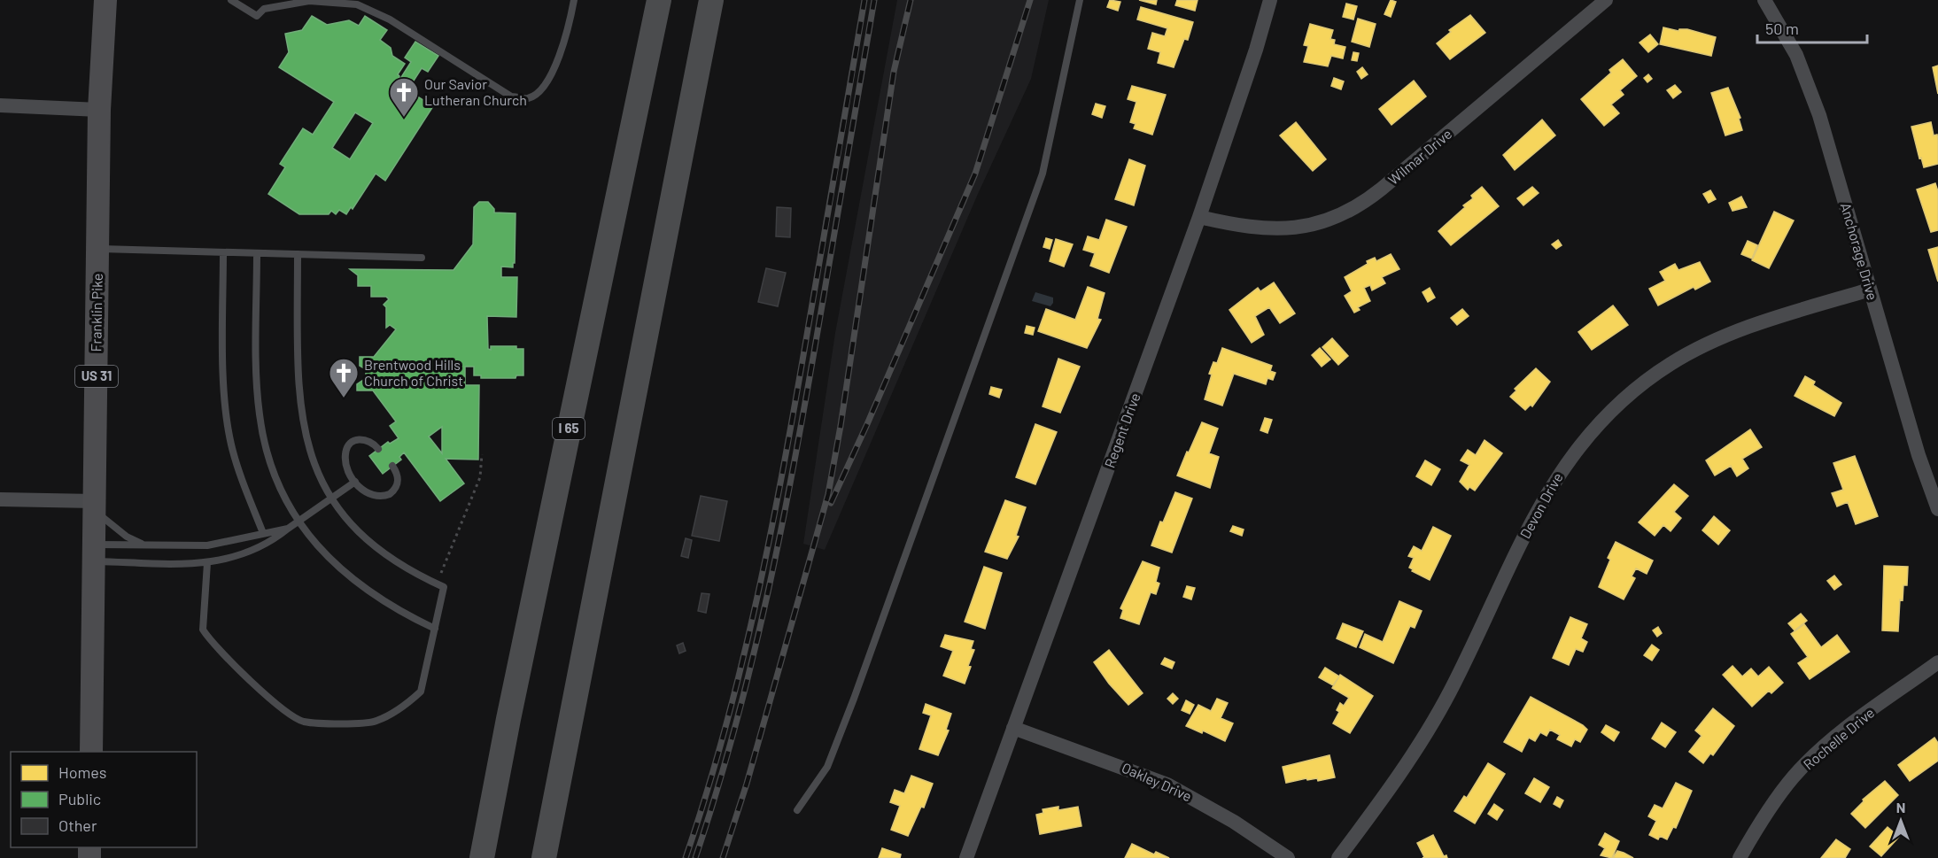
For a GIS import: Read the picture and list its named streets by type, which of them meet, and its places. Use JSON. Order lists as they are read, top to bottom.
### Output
{
  "streets": {
    "highway": ["I 65"],
    "main road": ["Franklin Pike", "US 31"],
    "street": [
      "Wilmar Drive",
      "Anchorage Drive",
      "Regent Drive",
      "Devon Drive",
      "Rochelle Drive",
      "Oakley Drive"
    ]
  },
  "crossings": [
    ["Wilmar Drive", "Regent Drive"],
    ["Anchorage Drive", "Devon Drive"],
    ["Regent Drive", "Oakley Drive"]
  ],
  "places": {
    "church": ["Our Savior Lutheran Church", "Brentwood Hills Church of Christ"]
  },
  "legend": ["Homes", "Public", "Other"],
  "scale_bar": "50 m",
  "north": "top"
}
